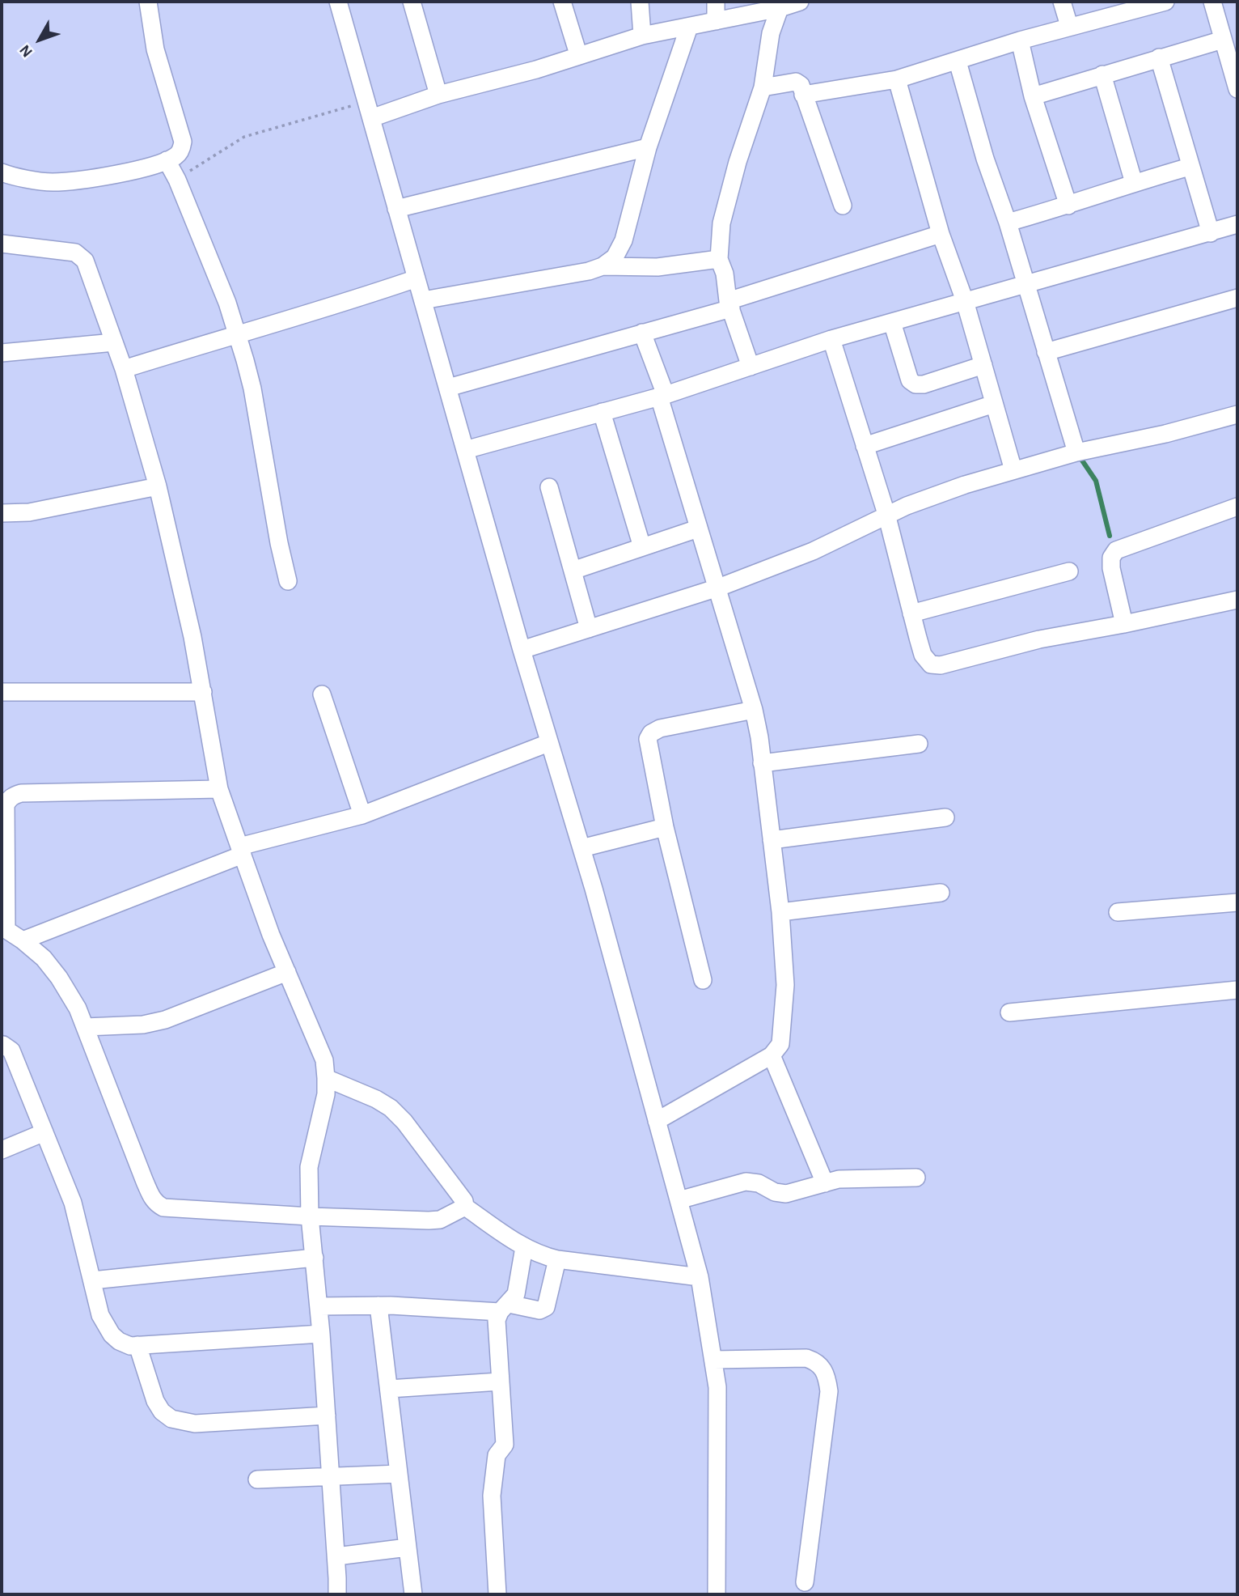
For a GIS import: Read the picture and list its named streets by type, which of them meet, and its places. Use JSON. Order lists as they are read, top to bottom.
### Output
{
  "north": "bottom left"
}
